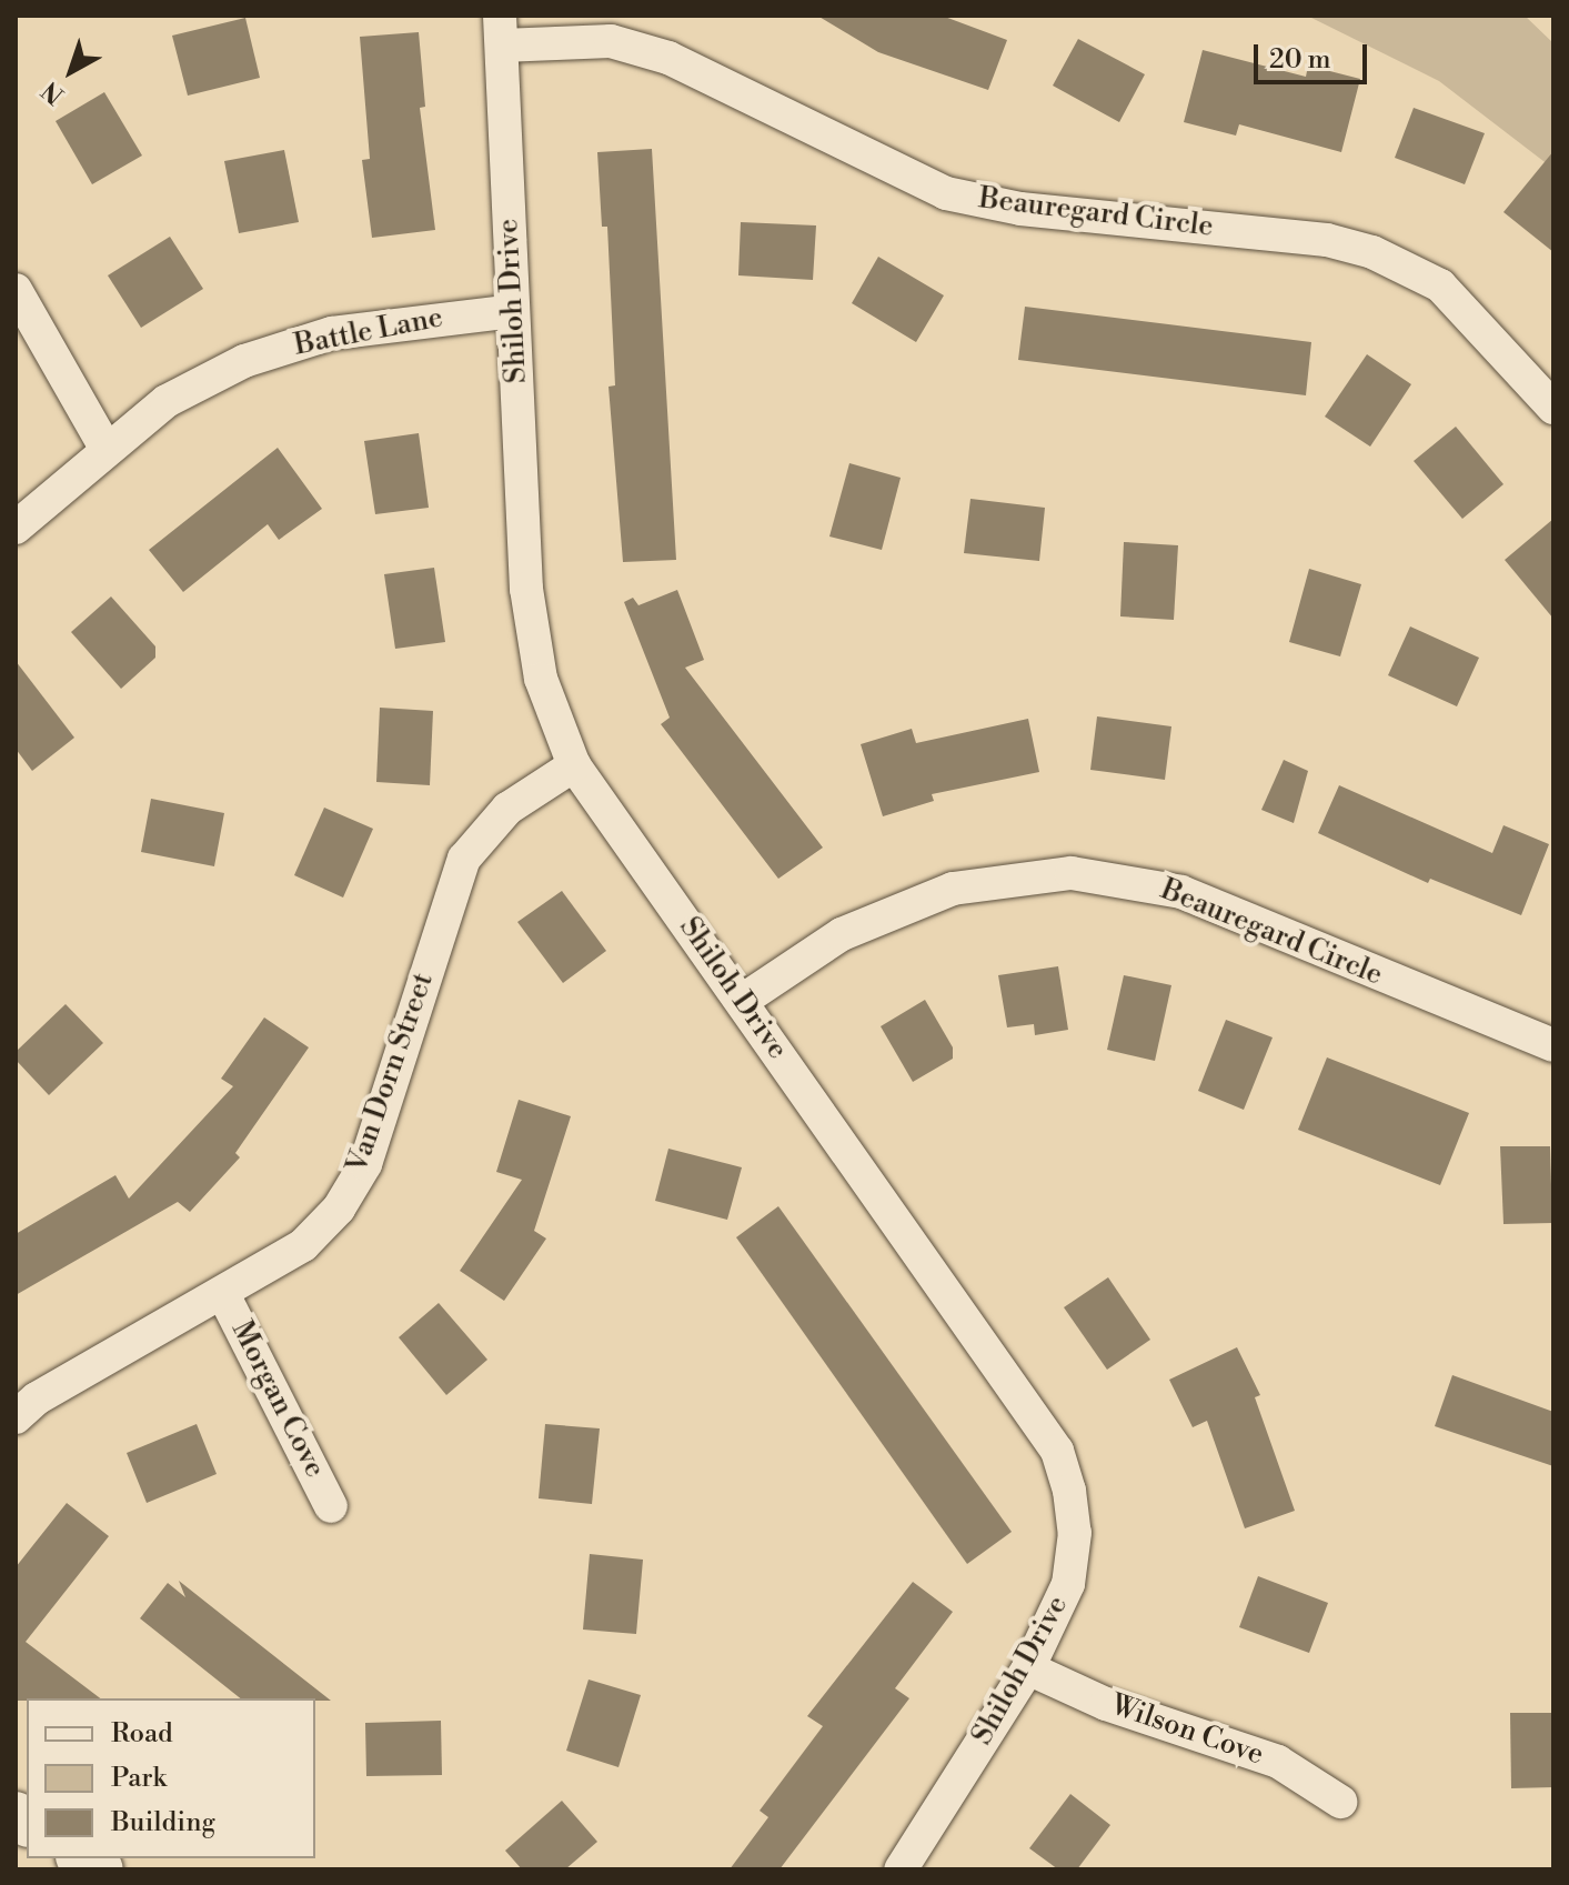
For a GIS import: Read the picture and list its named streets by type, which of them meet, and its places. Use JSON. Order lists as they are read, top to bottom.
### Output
{
  "streets": {
    "street": [
      "Beauregard Circle",
      "Shiloh Drive",
      "Battle Lane",
      "Van Dorn Street",
      "Morgan Cove",
      "Wilson Cove"
    ]
  },
  "crossings": [
    ["Beauregard Circle", "Shiloh Drive"],
    ["Shiloh Drive", "Battle Lane"],
    ["Shiloh Drive", "Van Dorn Street"],
    ["Shiloh Drive", "Wilson Cove"],
    ["Van Dorn Street", "Morgan Cove"]
  ],
  "legend": ["Road", "Park", "Building"],
  "scale_bar": "20 m",
  "north": "bottom left"
}
